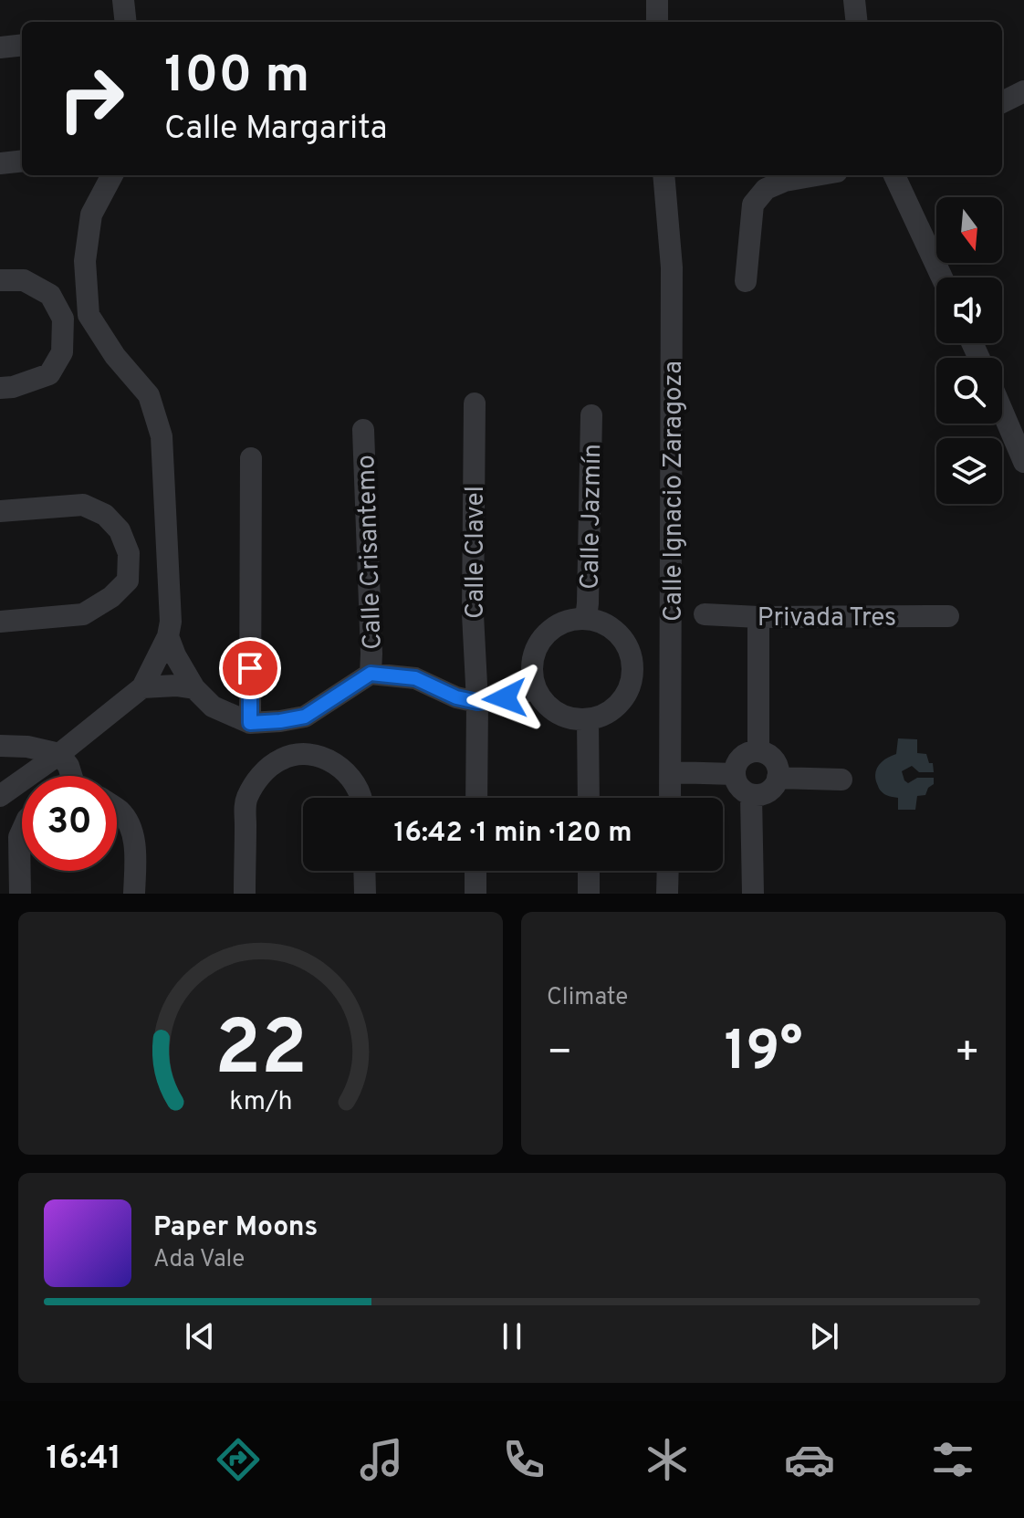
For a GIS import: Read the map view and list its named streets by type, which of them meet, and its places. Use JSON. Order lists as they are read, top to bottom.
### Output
{
  "streets": {
    "street": [
      "Calle Ignacio Zaragoza",
      "Calle Jazmín",
      "Calle Crisantemo",
      "Calle Clavel",
      "Privada Tres"
    ]
  },
  "north": "bottom",
  "page": {
    "turn": ["100 m", "Calle Margarita"],
    "limit": "30",
    "trip": "16:42 · 1 min · 120 m",
    "tile": "Climate",
    "heat": ["−", "19°", "+"],
    "song": ["Paper Moons", "Ada Vale"],
    "tabs": "16:41",
    "gauge": ["22", "km/h"]
  }
}
